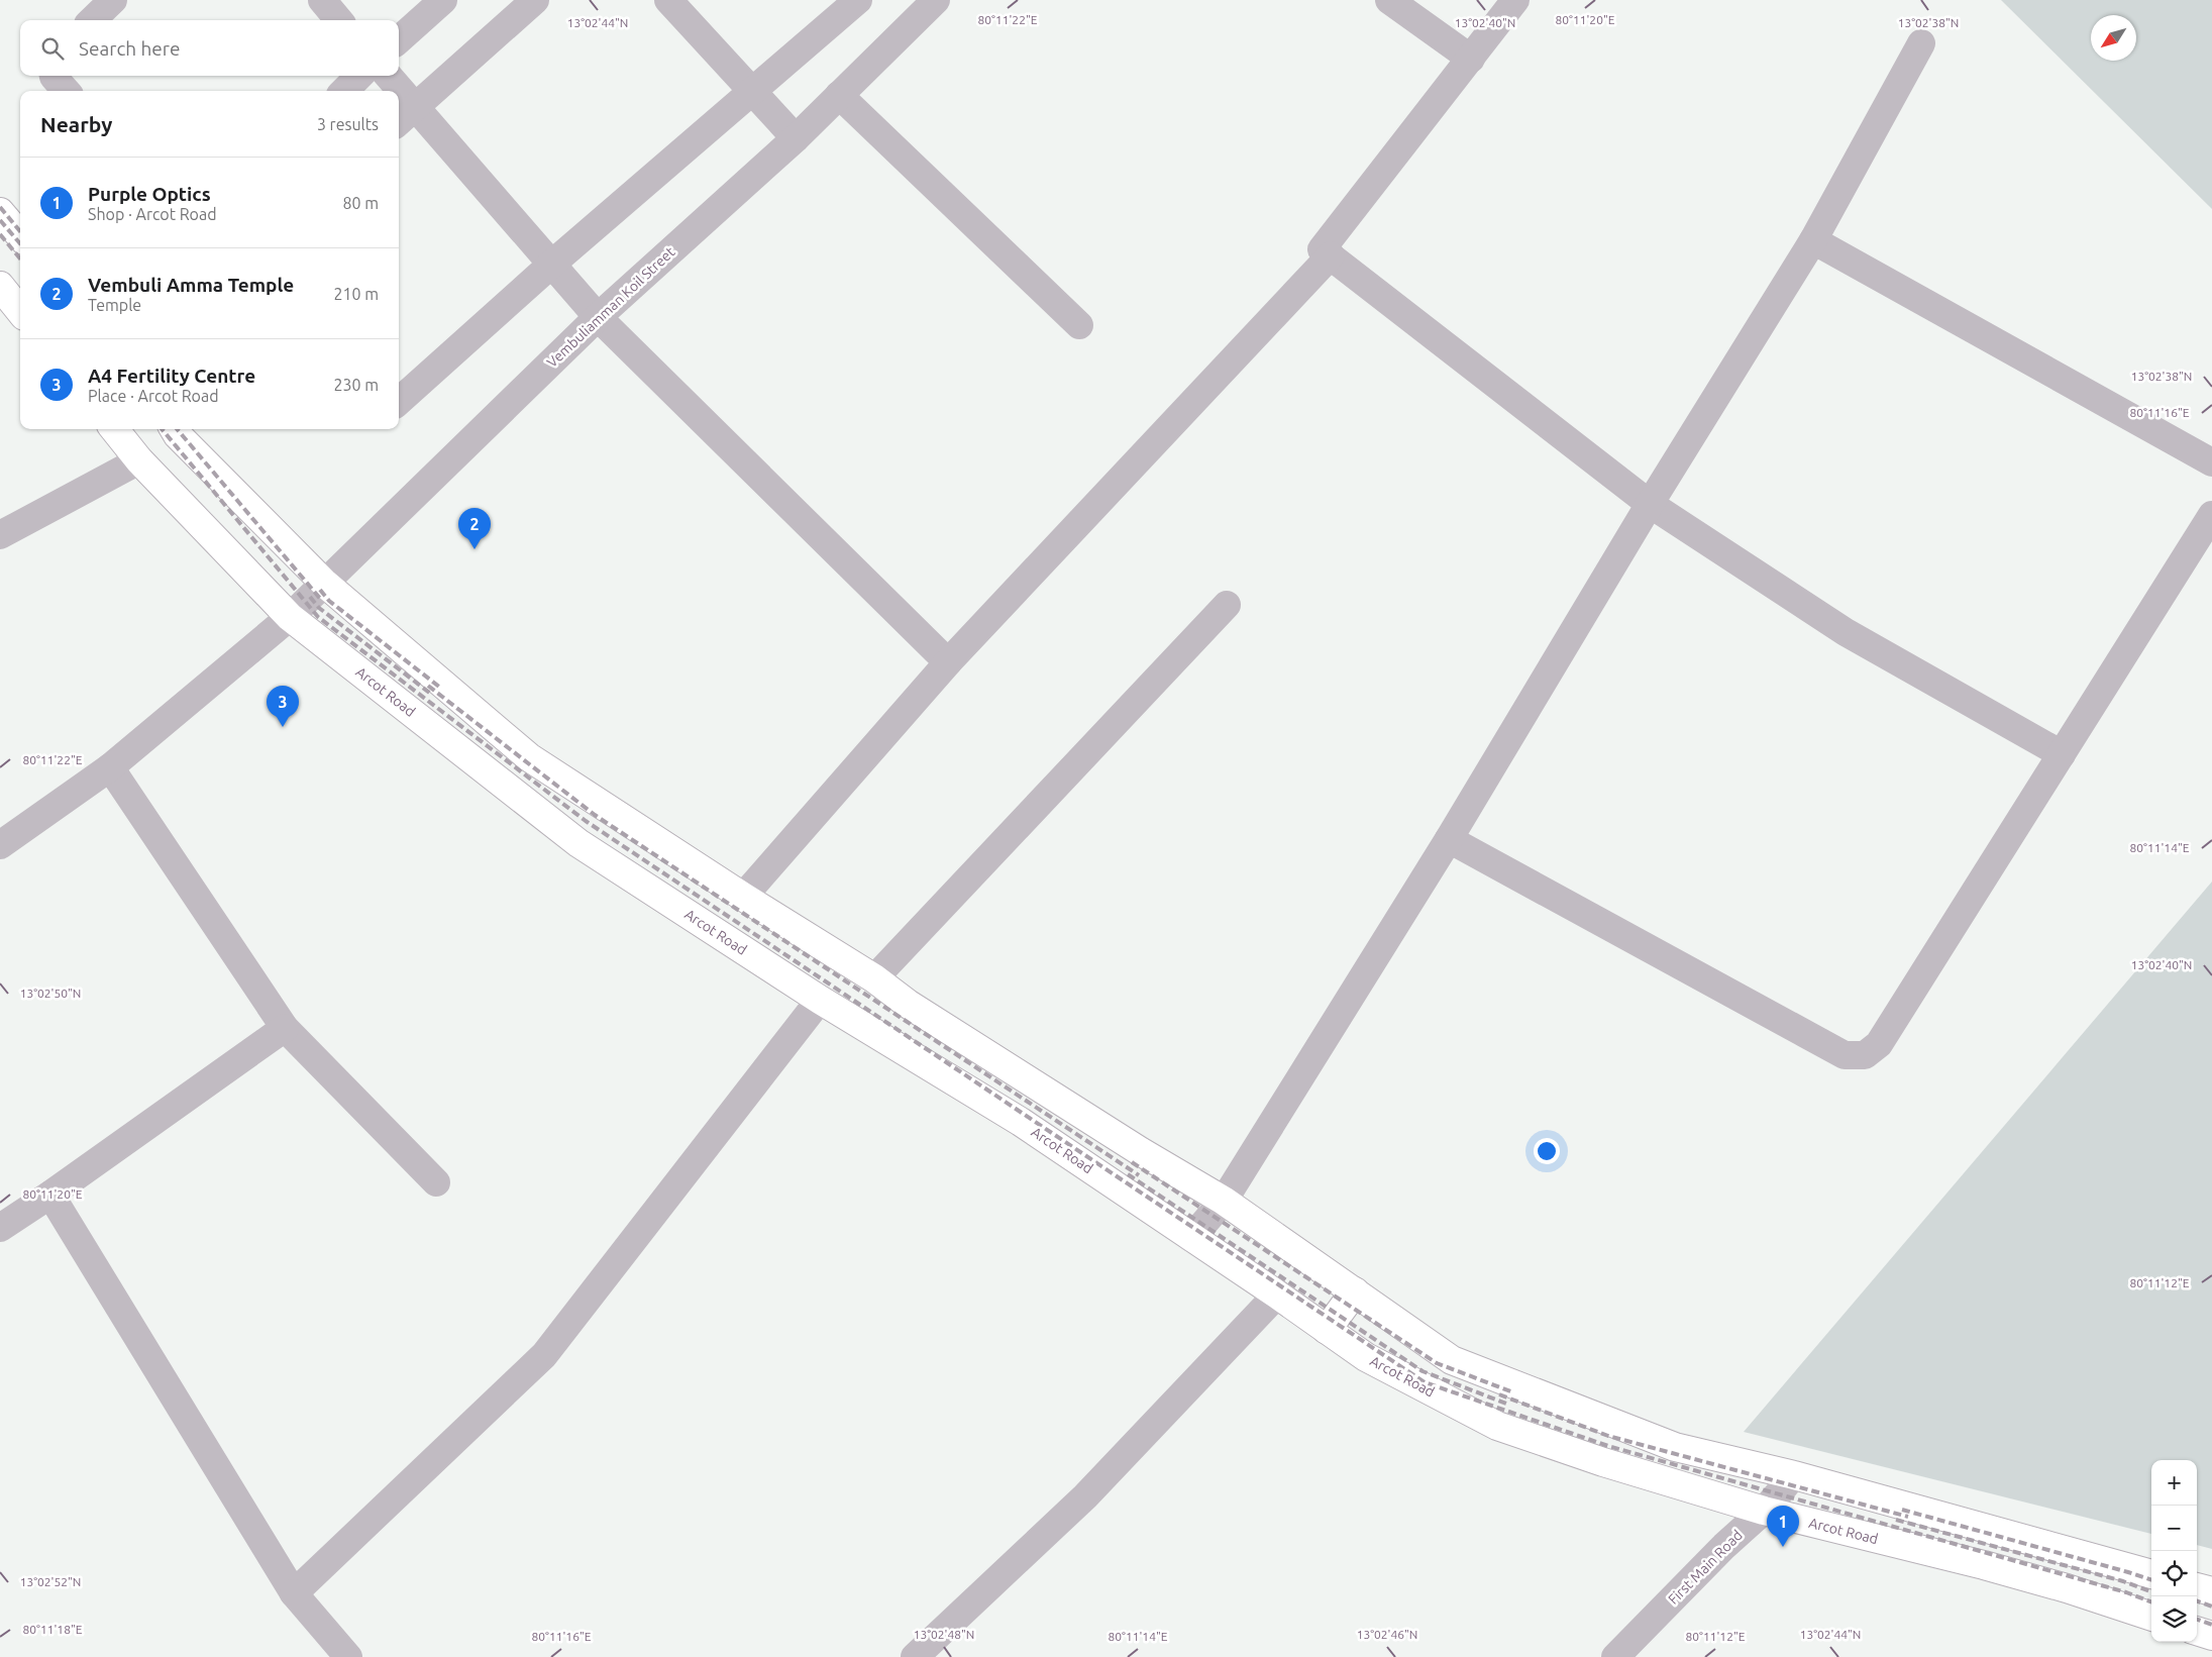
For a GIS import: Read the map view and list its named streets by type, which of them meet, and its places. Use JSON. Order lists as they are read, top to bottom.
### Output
{
  "streets": {
    "main road": ["Arcot Road"],
    "street": ["Vembuliamman Koil Street", "First Main Road"]
  },
  "crossings": [
    ["Vembuliamman Koil Street", "Arcot Road"],
    ["Arcot Road", "First Main Road"]
  ],
  "north": "bottom left",
  "page": {
    "search": "Search here",
    "heading": ["Nearby", "3 results"],
    "list": [
      {
        "mark": "1",
        "name": "Purple Optics",
        "note": "Shop · Arcot Road",
        "value": "80 m"
      },
      {
        "mark": "2",
        "name": "Vembuli Amma Temple",
        "note": "Temple",
        "value": "210 m"
      },
      {
        "mark": "3",
        "name": "A4 Fertility Centre",
        "note": "Place · Arcot Road",
        "value": "230 m"
      }
    ],
    "pins": ["2", "3", "1"],
    "map_buttons": ["+", "−"]
  },
  "coordinates": [
    "80°11'22\"E",
    "80°11'20\"E",
    "13°02'44\"N",
    "13°02'40\"N",
    "13°02'38\"N",
    "80°11'16\"E",
    "80°11'14\"E",
    "13°02'50\"N",
    "80°11'12\"E",
    "13°02'52\"N",
    "80°11'18\"E",
    "13°02'48\"N",
    "13°02'46\"N"
  ]
}
